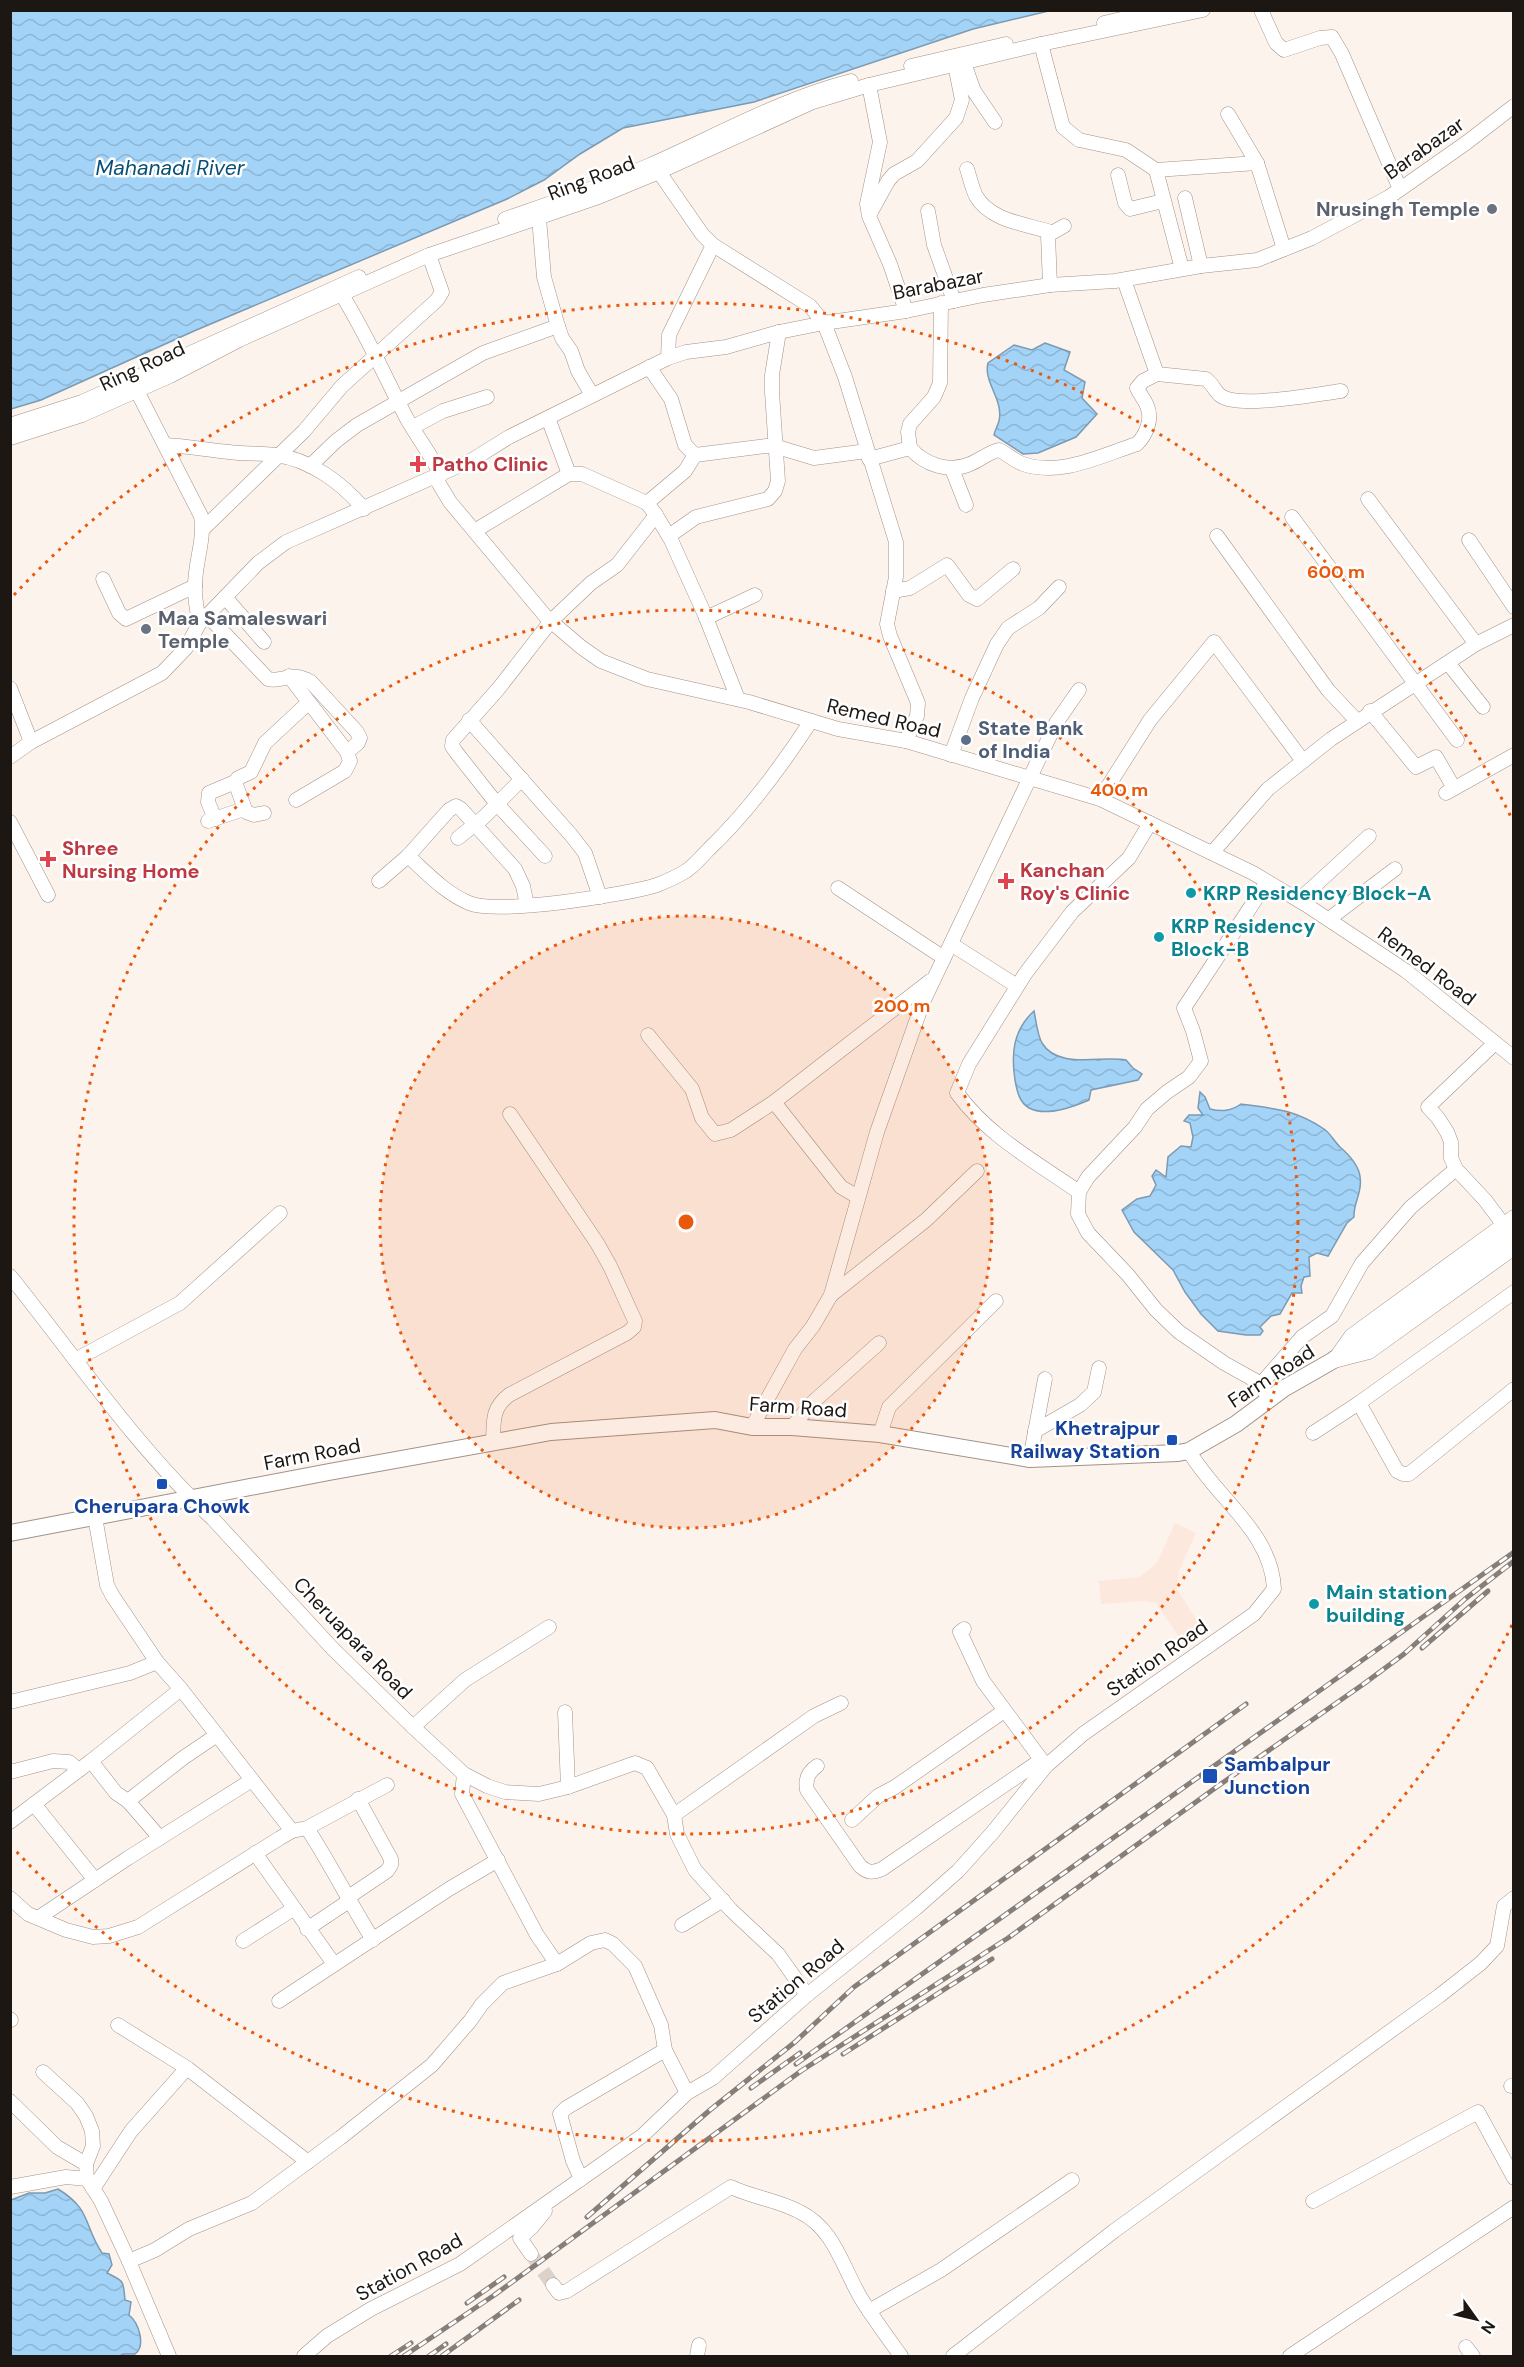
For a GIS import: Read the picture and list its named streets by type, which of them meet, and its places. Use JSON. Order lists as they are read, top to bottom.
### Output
{
  "streets": {
    "main road": ["Farm Road"],
    "street": [
      "Barabazar",
      "Ring Road",
      "Remed Road",
      "Cheruapara Road",
      "Station Road"
    ]
  },
  "crossings": [
    ["Barabazar", "Remed Road"],
    ["Ring Road", "Remed Road"],
    ["Farm Road", "Cheruapara Road"],
    ["Farm Road", "Station Road"],
    ["Cheruapara Road", "Station Road"]
  ],
  "water": ["Mahanadi River"],
  "places": {
    "other": [
      "Nrusingh Temple",
      "Maa Samaleswari Temple",
      "State Bank of India",
      "KRP Residency Block-A",
      "KRP Residency Block-B",
      "Main station building"
    ],
    "health": ["Patho Clinic", "Shree Nursing Home", "Kanchan Roy's Clinic"],
    "transit": ["Khetrajpur Railway Station", "Cherupara Chowk", "Sambalpur Junction"]
  },
  "north": "bottom right",
  "rings": ["600 m", "400 m", "200 m"]
}
